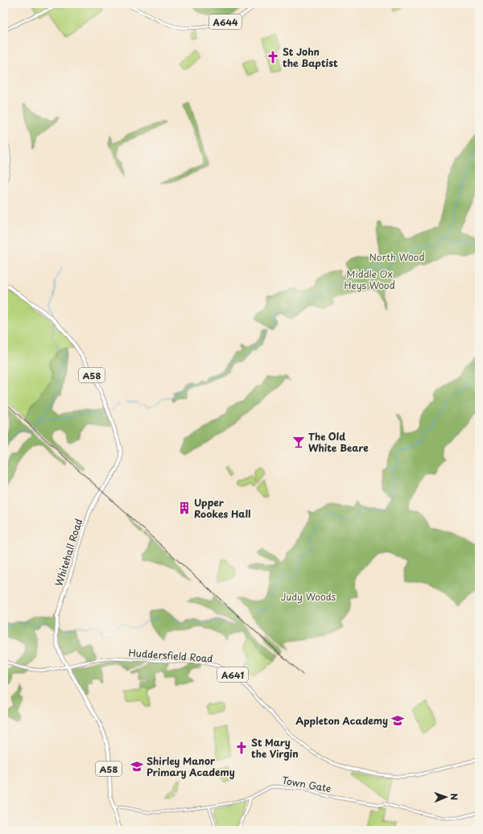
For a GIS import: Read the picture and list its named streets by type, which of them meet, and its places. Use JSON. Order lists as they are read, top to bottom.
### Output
{
  "streets": {
    "highway": ["A58", "Whitehall Road"],
    "main road": [
      "A644",
      "Huddersfield Road",
      "A641",
      "Town Gate"
    ]
  },
  "crossings": [
    ["Whitehall Road", "Huddersfield Road"],
    ["Whitehall Road", "Town Gate"]
  ],
  "parks": ["North Wood", "Middle Ox Heys Wood", "Judy Woods"],
  "places": {
    "church": ["St John the Baptist", "St Mary the Virgin"],
    "bar": ["The Old White Beare"],
    "building": ["Upper Rookes Hall"],
    "school or university": ["Appleton Academy", "Shirley Manor Primary Academy"]
  },
  "north": "right"
}
